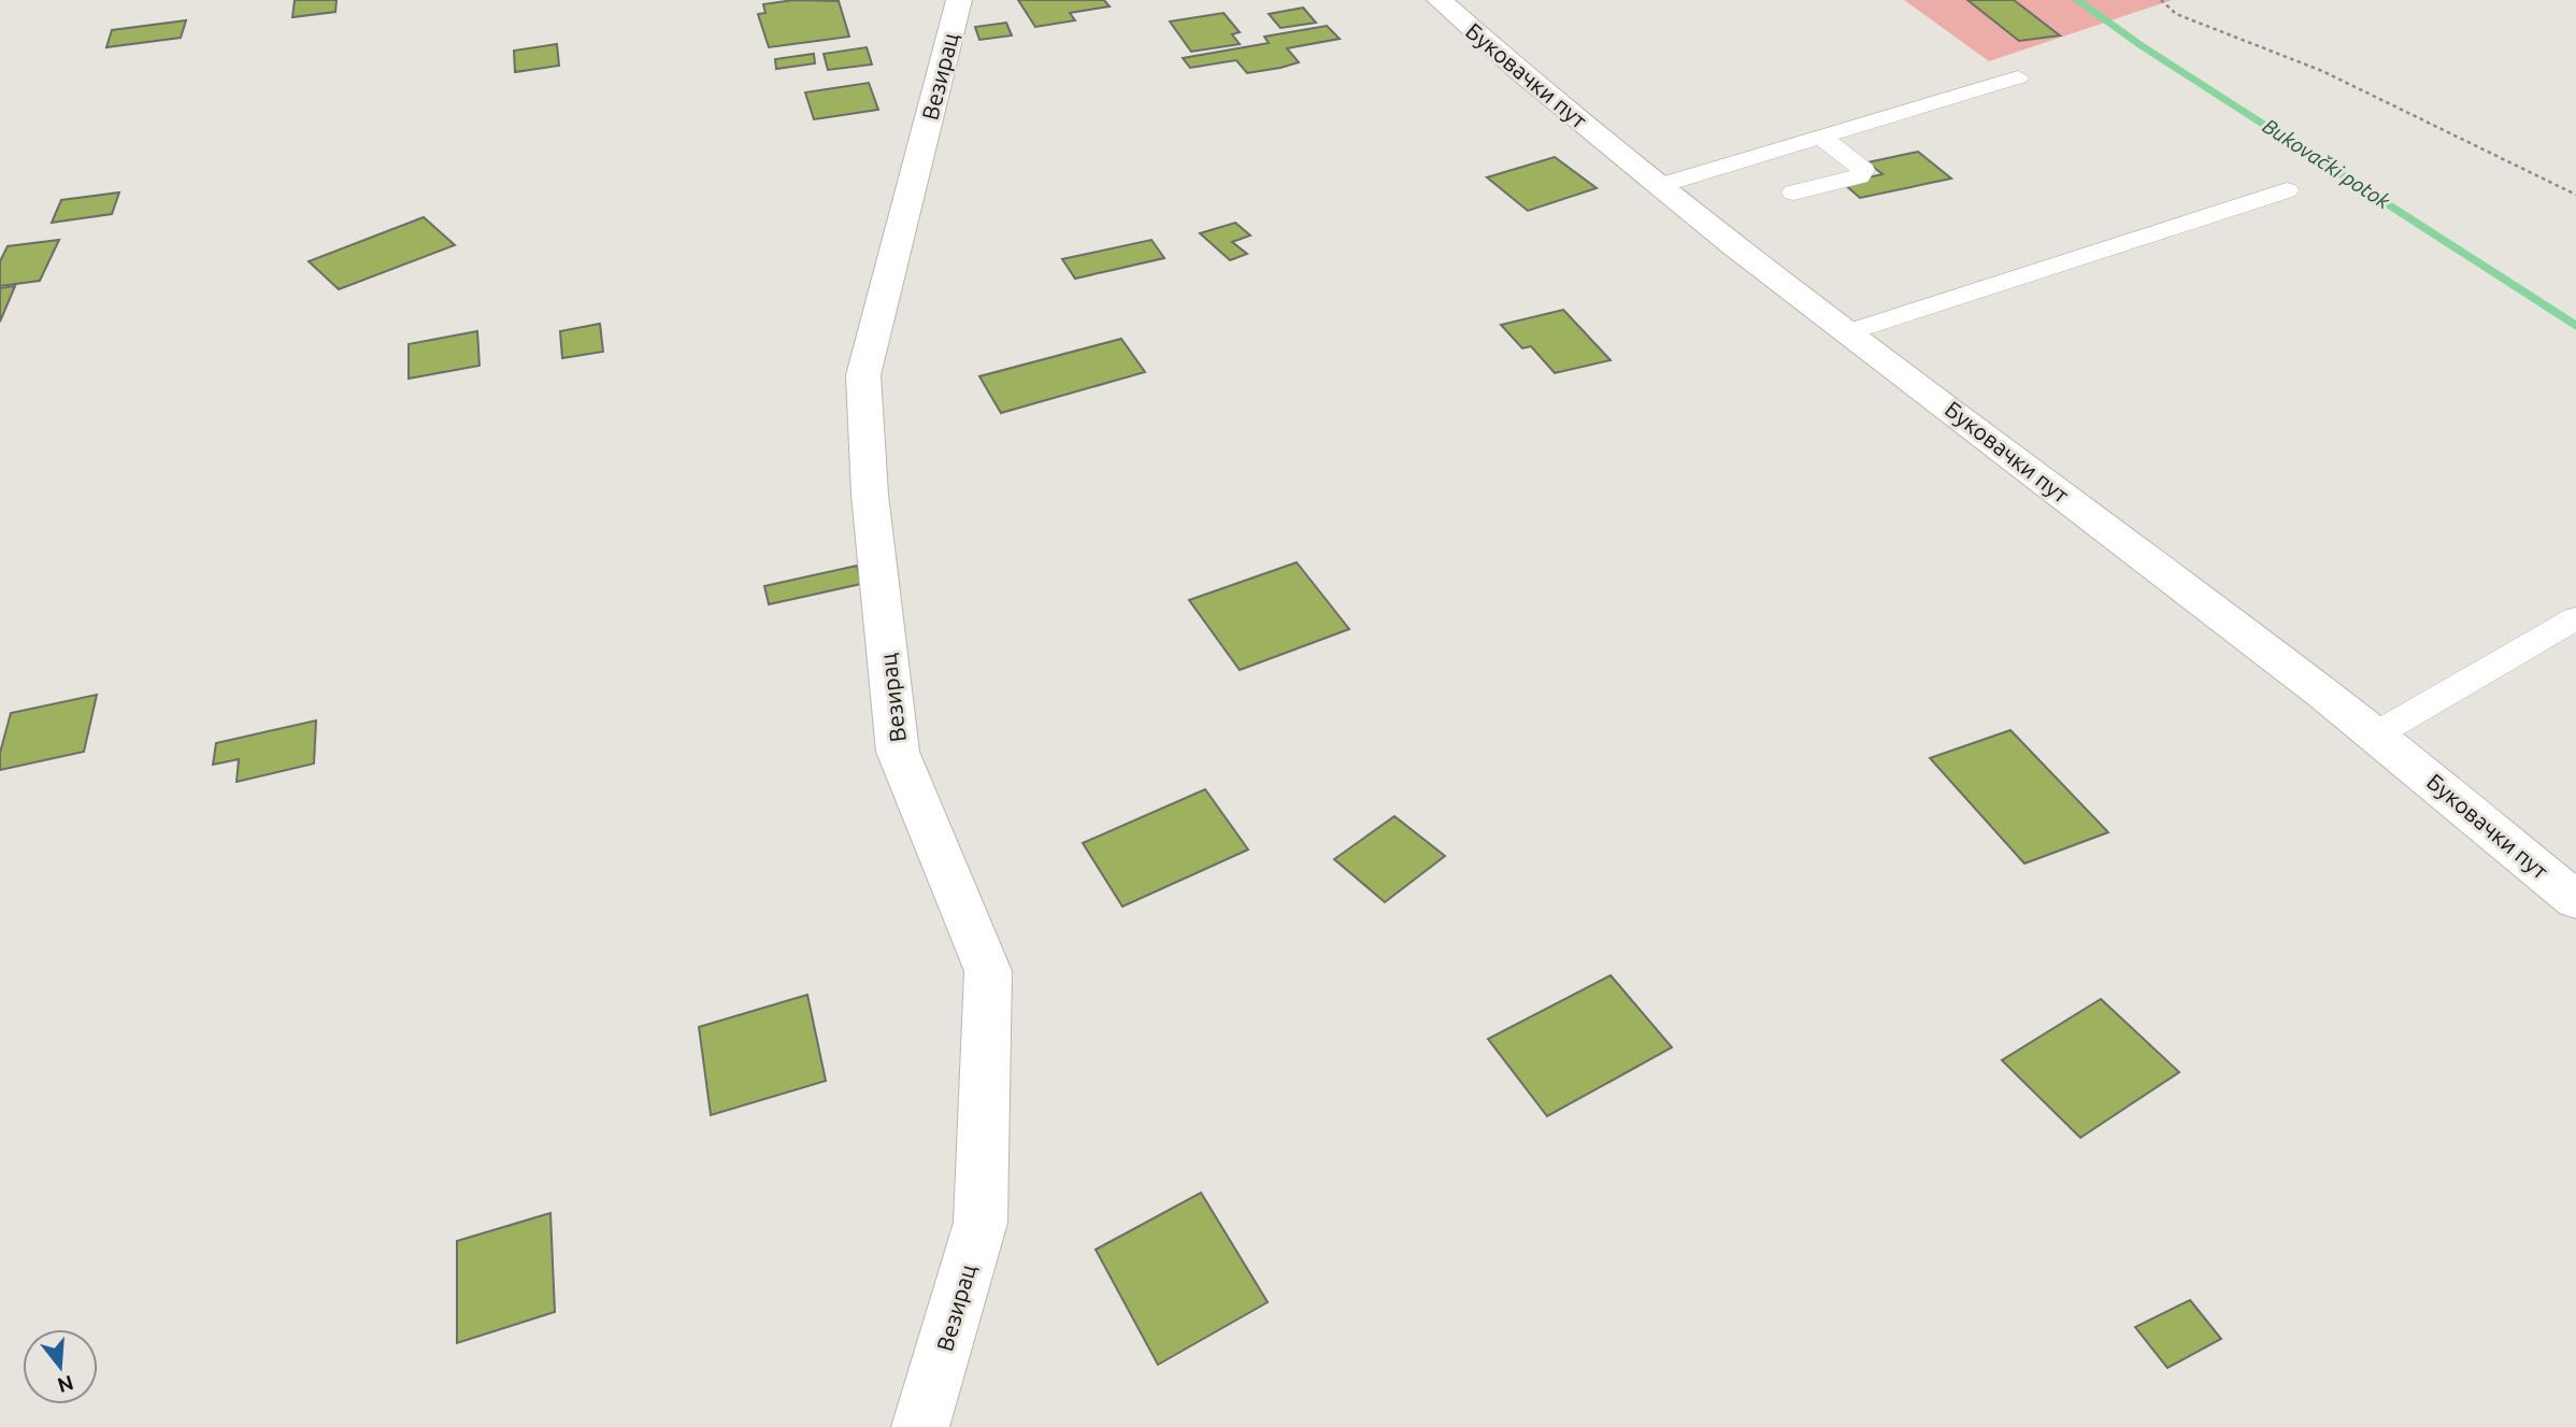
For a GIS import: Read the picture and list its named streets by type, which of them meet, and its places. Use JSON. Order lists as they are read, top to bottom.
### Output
{
  "streets": {
    "street": ["Буковачки пут", "Везирац"]
  },
  "water": ["Bukovački potok"],
  "north": "bottom"
}
